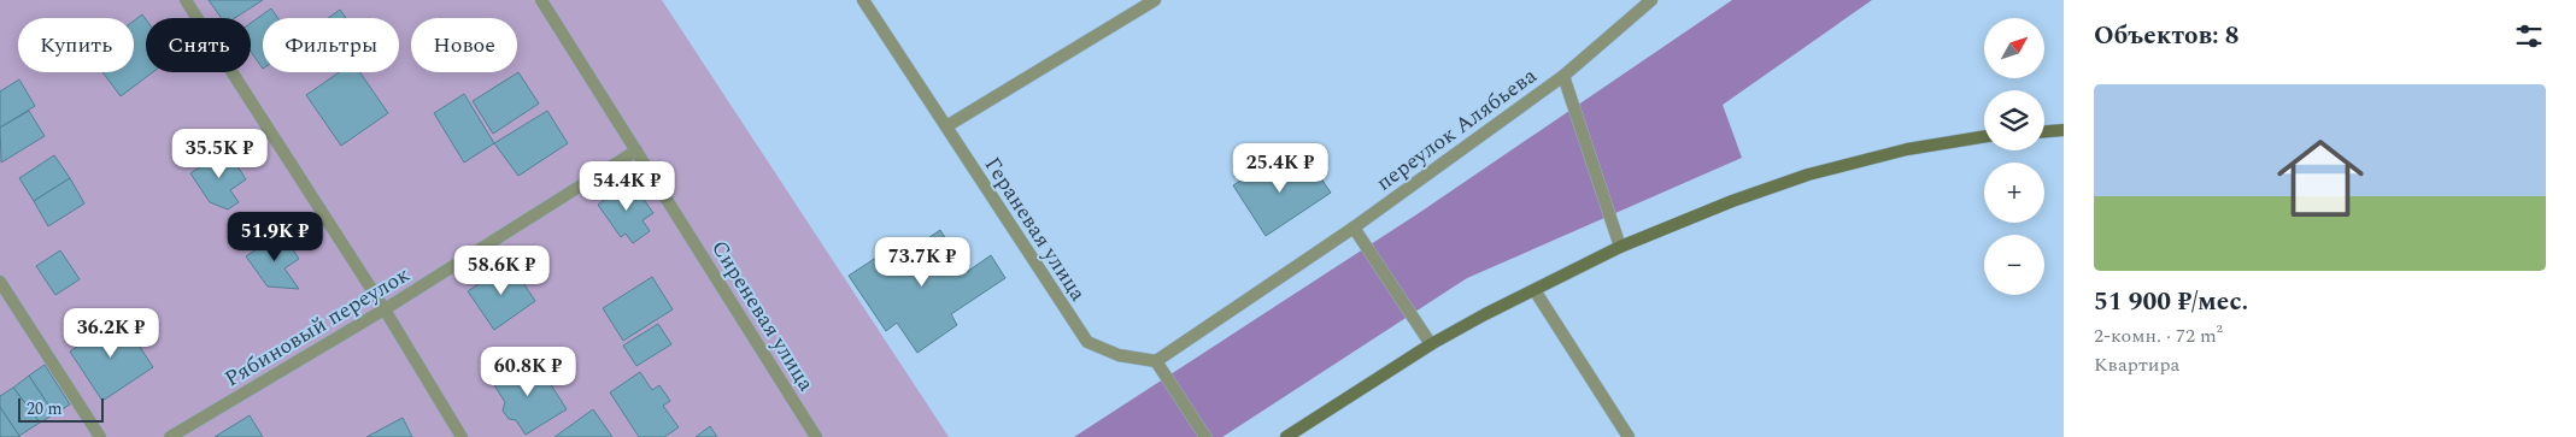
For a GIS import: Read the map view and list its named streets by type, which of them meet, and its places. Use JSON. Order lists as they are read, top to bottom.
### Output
{
  "streets": {
    "lane": [
      "переулок Алябьева",
      "Гераневая улица",
      "Сиреневая улица",
      "Рябиновый переулок"
    ]
  },
  "crossings": [
    ["переулок Алябьева", "Гераневая улица"],
    ["Сиреневая улица", "Рябиновый переулок"]
  ],
  "scale_bar": "20 m",
  "north": "top right",
  "page": {
    "heading": "Объектов: 8",
    "map_buttons": ["+", "−"],
    "chip": [
      "Купить",
      "Снять",
      "Фильтры",
      "Новое"
    ],
    "list": [
      {
        "name": "51 900 ₽/мес.",
        "note": "2-комн. · 72 m² · Квартира"
      }
    ],
    "price": [
      "35.5K ₽",
      "25.4K ₽",
      "54.4K ₽",
      "51.9K ₽",
      "73.7K ₽",
      "58.6K ₽",
      "36.2K ₽",
      "60.8K ₽"
    ],
    "scale": "20 m"
  }
}
